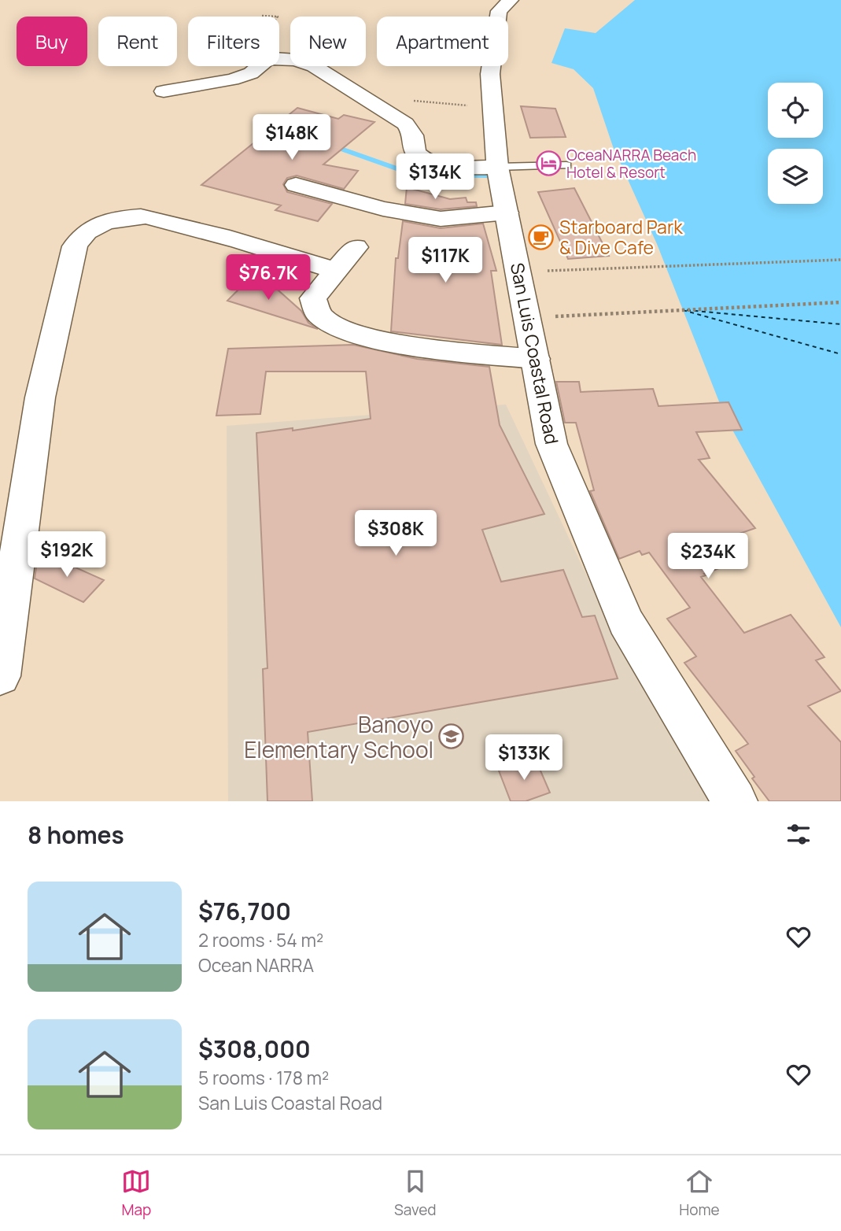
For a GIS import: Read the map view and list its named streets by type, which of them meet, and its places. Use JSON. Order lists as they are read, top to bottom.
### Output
{
  "streets": {
    "street": ["San Luis Coastal Road"]
  },
  "places": {
    "hotel": ["OceaNARRA Beach Hotel & Resort"],
    "cafe": ["Starboard Park & Dive Cafe"],
    "school or university": ["Banoyo Elementary School"]
  },
  "page": {
    "chip": [
      "Buy",
      "Rent",
      "Filters",
      "New",
      "Apartment"
    ],
    "price": [
      "$148K",
      "$134K",
      "$117K",
      "$76.7K",
      "$308K",
      "$192K",
      "$234K",
      "$133K"
    ],
    "heading": "8 homes",
    "list": [
      {
        "name": "$76,700",
        "note": "2 rooms · 54 m² · Ocean NARRA"
      },
      {
        "name": "$308,000",
        "note": "5 rooms · 178 m² · San Luis Coastal Road"
      }
    ],
    "tabs": ["Map", "Saved", "Home"]
  }
}
